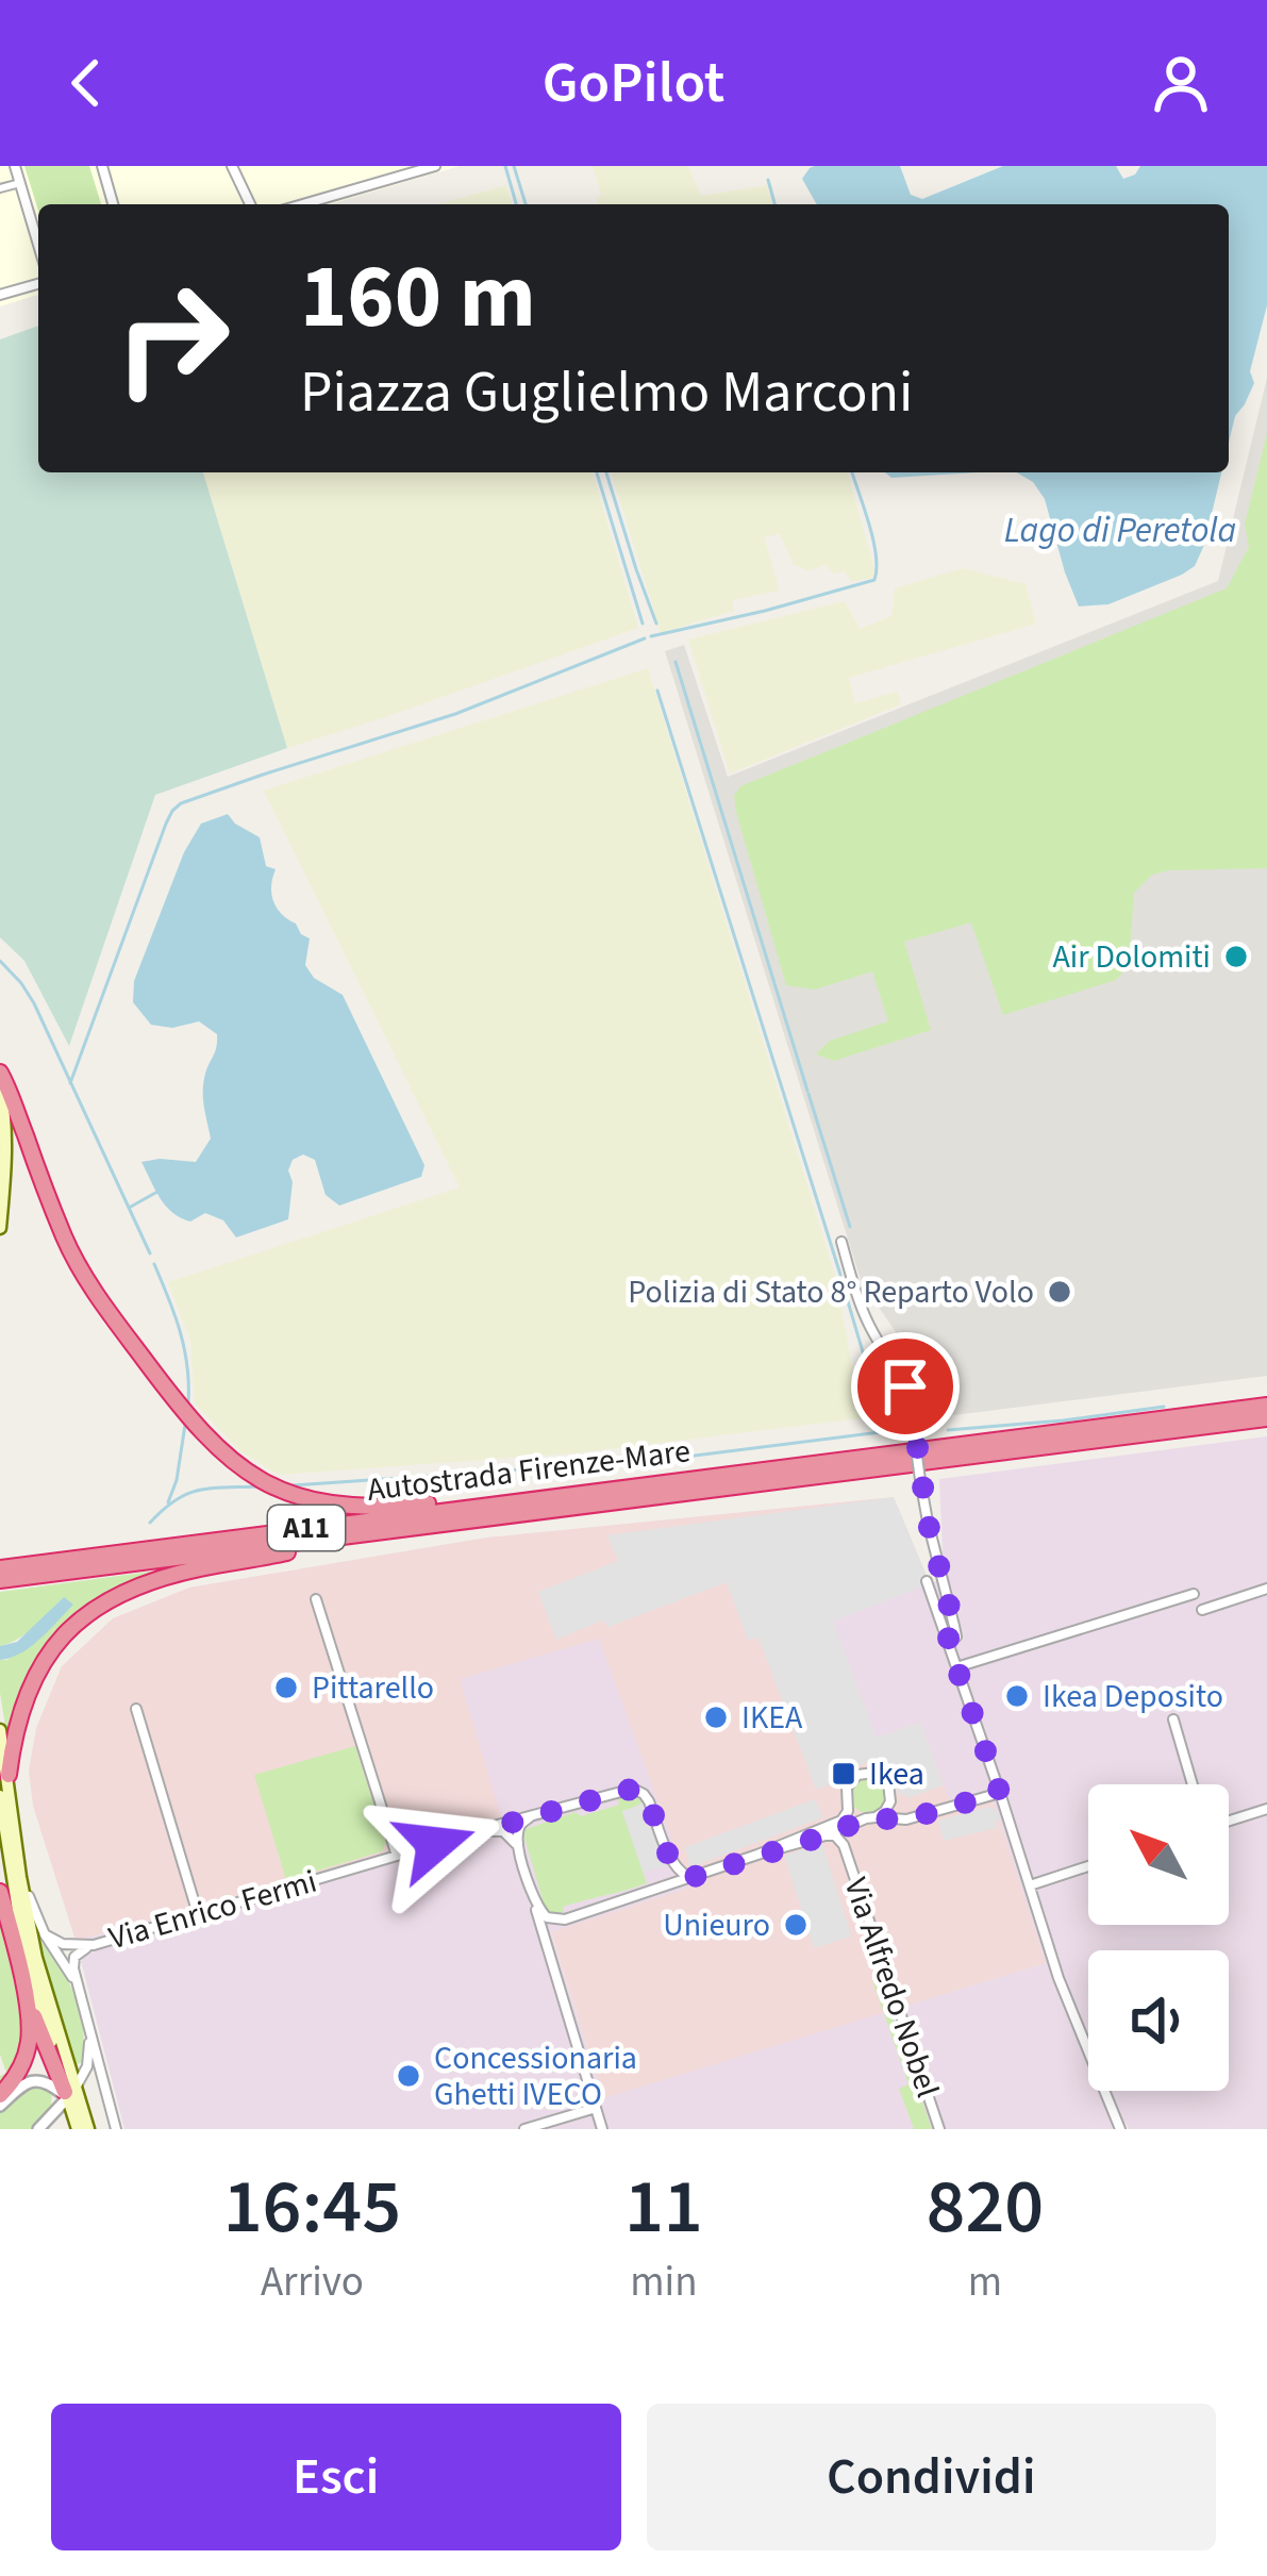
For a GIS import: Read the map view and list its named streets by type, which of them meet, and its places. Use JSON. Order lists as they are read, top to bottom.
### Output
{
  "streets": {
    "highway": ["Autostrada Firenze-Mare", "A11"],
    "street": ["Via Enrico Fermi", "Via Alfredo Nobel"]
  },
  "water": ["Lago di Peretola"],
  "places": {
    "other": [
      "Air Dolomiti",
      "Polizia di Stato 8° Reparto Volo",
      "Pittarello",
      "Ikea Deposito",
      "IKEA",
      "Unieuro",
      "Concessionaria Ghetti IVECO"
    ],
    "transit": ["Ikea"]
  },
  "north": "top left",
  "page": {
    "header": "GoPilot",
    "turn": ["160 m", "Piazza Guglielmo Marconi"],
    "eta": [
      "16:45",
      "Arrivo",
      "11",
      "min",
      "820",
      "m"
    ],
    "buttons": ["Esci", "Condividi"]
  }
}
